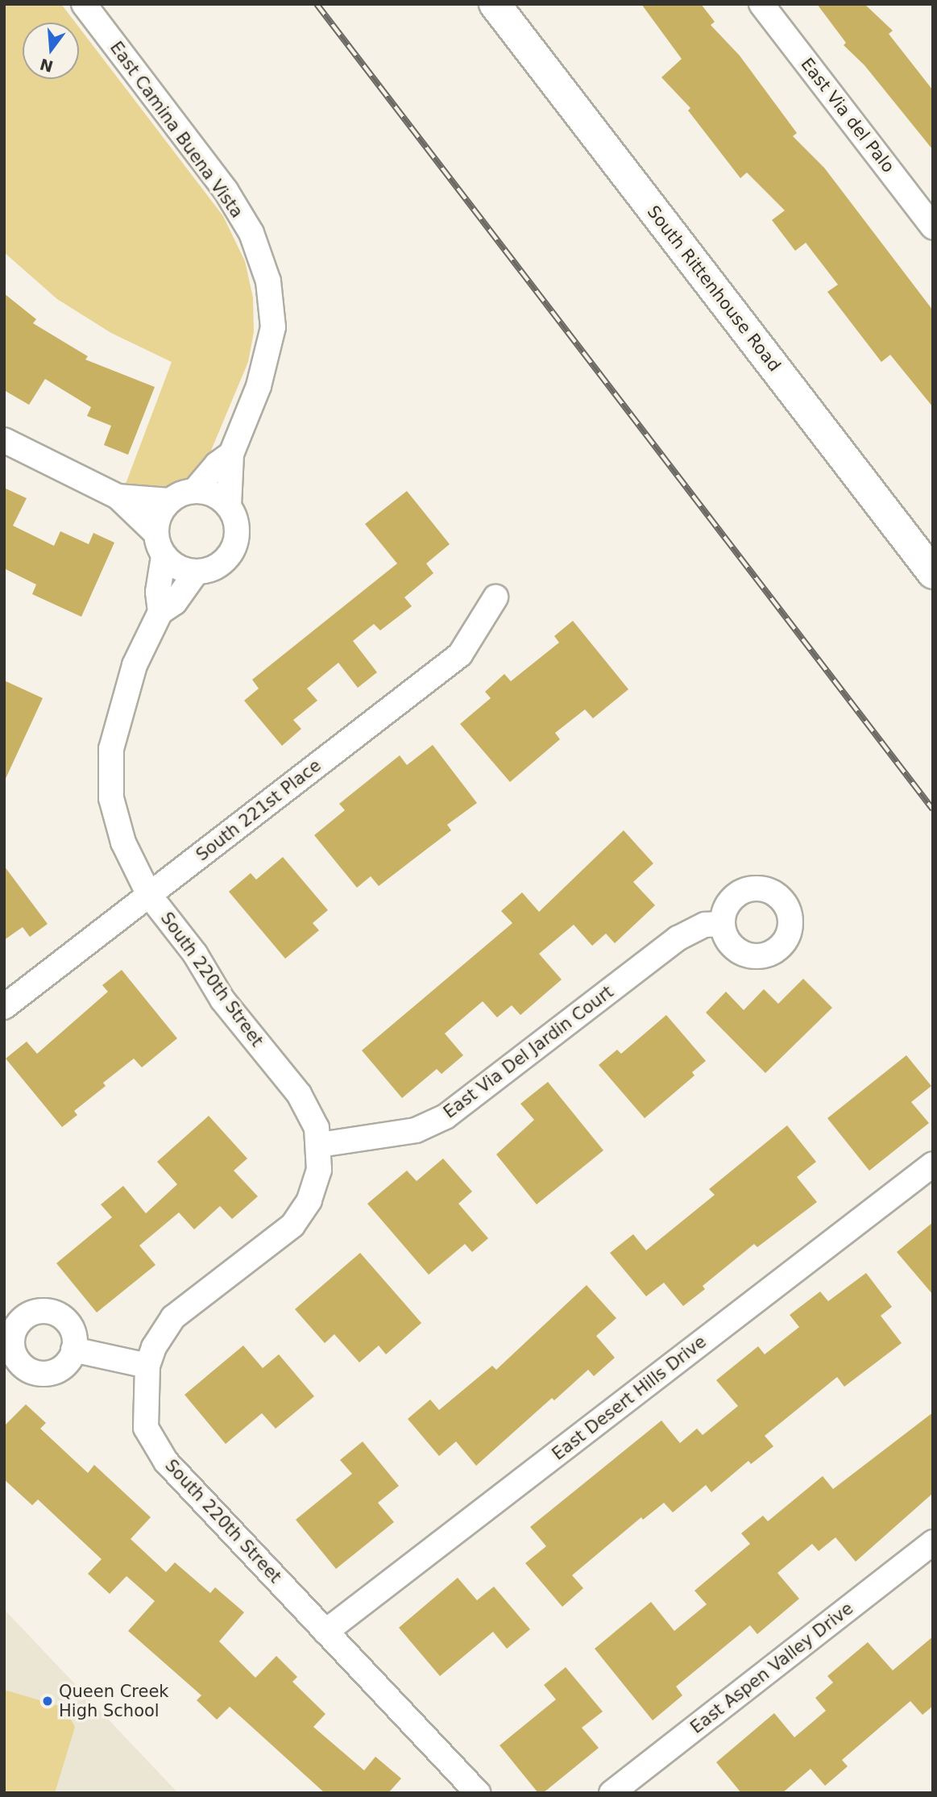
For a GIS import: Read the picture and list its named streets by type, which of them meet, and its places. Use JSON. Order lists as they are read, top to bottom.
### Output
{
  "streets": {
    "main road": ["South Rittenhouse Road"],
    "street": [
      "East Via del Palo",
      "East Camina Buena Vista",
      "South 221st Place",
      "South 220th Street",
      "East Via Del Jardin Court",
      "East Desert Hills Drive",
      "East Aspen Valley Drive"
    ]
  },
  "crossings": [
    ["East Camina Buena Vista", "South 220th Street"],
    ["South 221st Place", "South 220th Street"],
    ["South 220th Street", "East Via Del Jardin Court"],
    ["South 220th Street", "East Desert Hills Drive"]
  ],
  "places": ["Queen Creek High School"],
  "north": "bottom"
}
